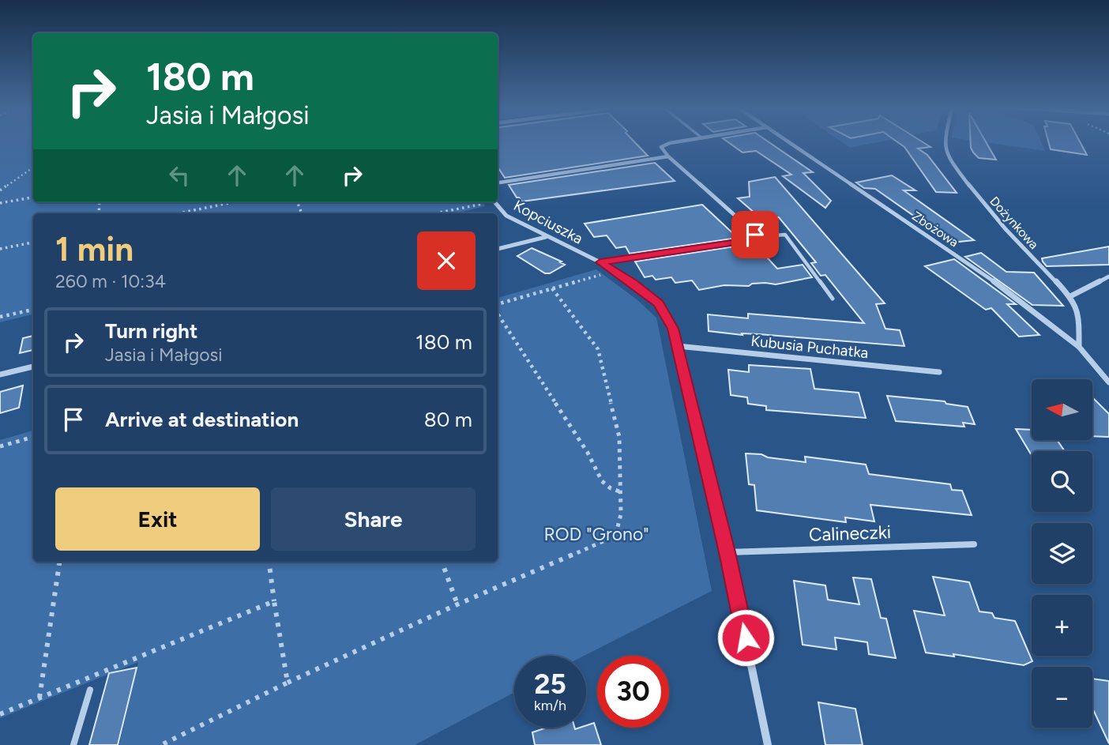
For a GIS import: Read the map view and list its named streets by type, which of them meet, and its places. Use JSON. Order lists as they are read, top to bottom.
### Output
{
  "streets": {
    "street": [
      "Kopciuszka",
      "Dożynkowa",
      "Zbożowa",
      "Kubusia Puchatka",
      "Calineczki"
    ]
  },
  "crossings": [
    ["Kopciuszka", "Kubusia Puchatka"],
    ["Kopciuszka", "Calineczki"],
    ["Dożynkowa", "Zbożowa"]
  ],
  "parks": ["ROD \"Grono\""],
  "north": "left",
  "page": {
    "turn": ["180 m", "Jasia i Małgosi"],
    "heading": ["1 min", "260 m · 10:34"],
    "list": [
      {
        "name": "Turn right",
        "note": "Jasia i Małgosi",
        "value": "180 m"
      },
      {
        "name": "Arrive at destination",
        "value": "80 m"
      }
    ],
    "map_buttons": ["+", "−"],
    "buttons": ["Exit", "Share"],
    "speed": "25 km/h",
    "limit": "30"
  }
}
